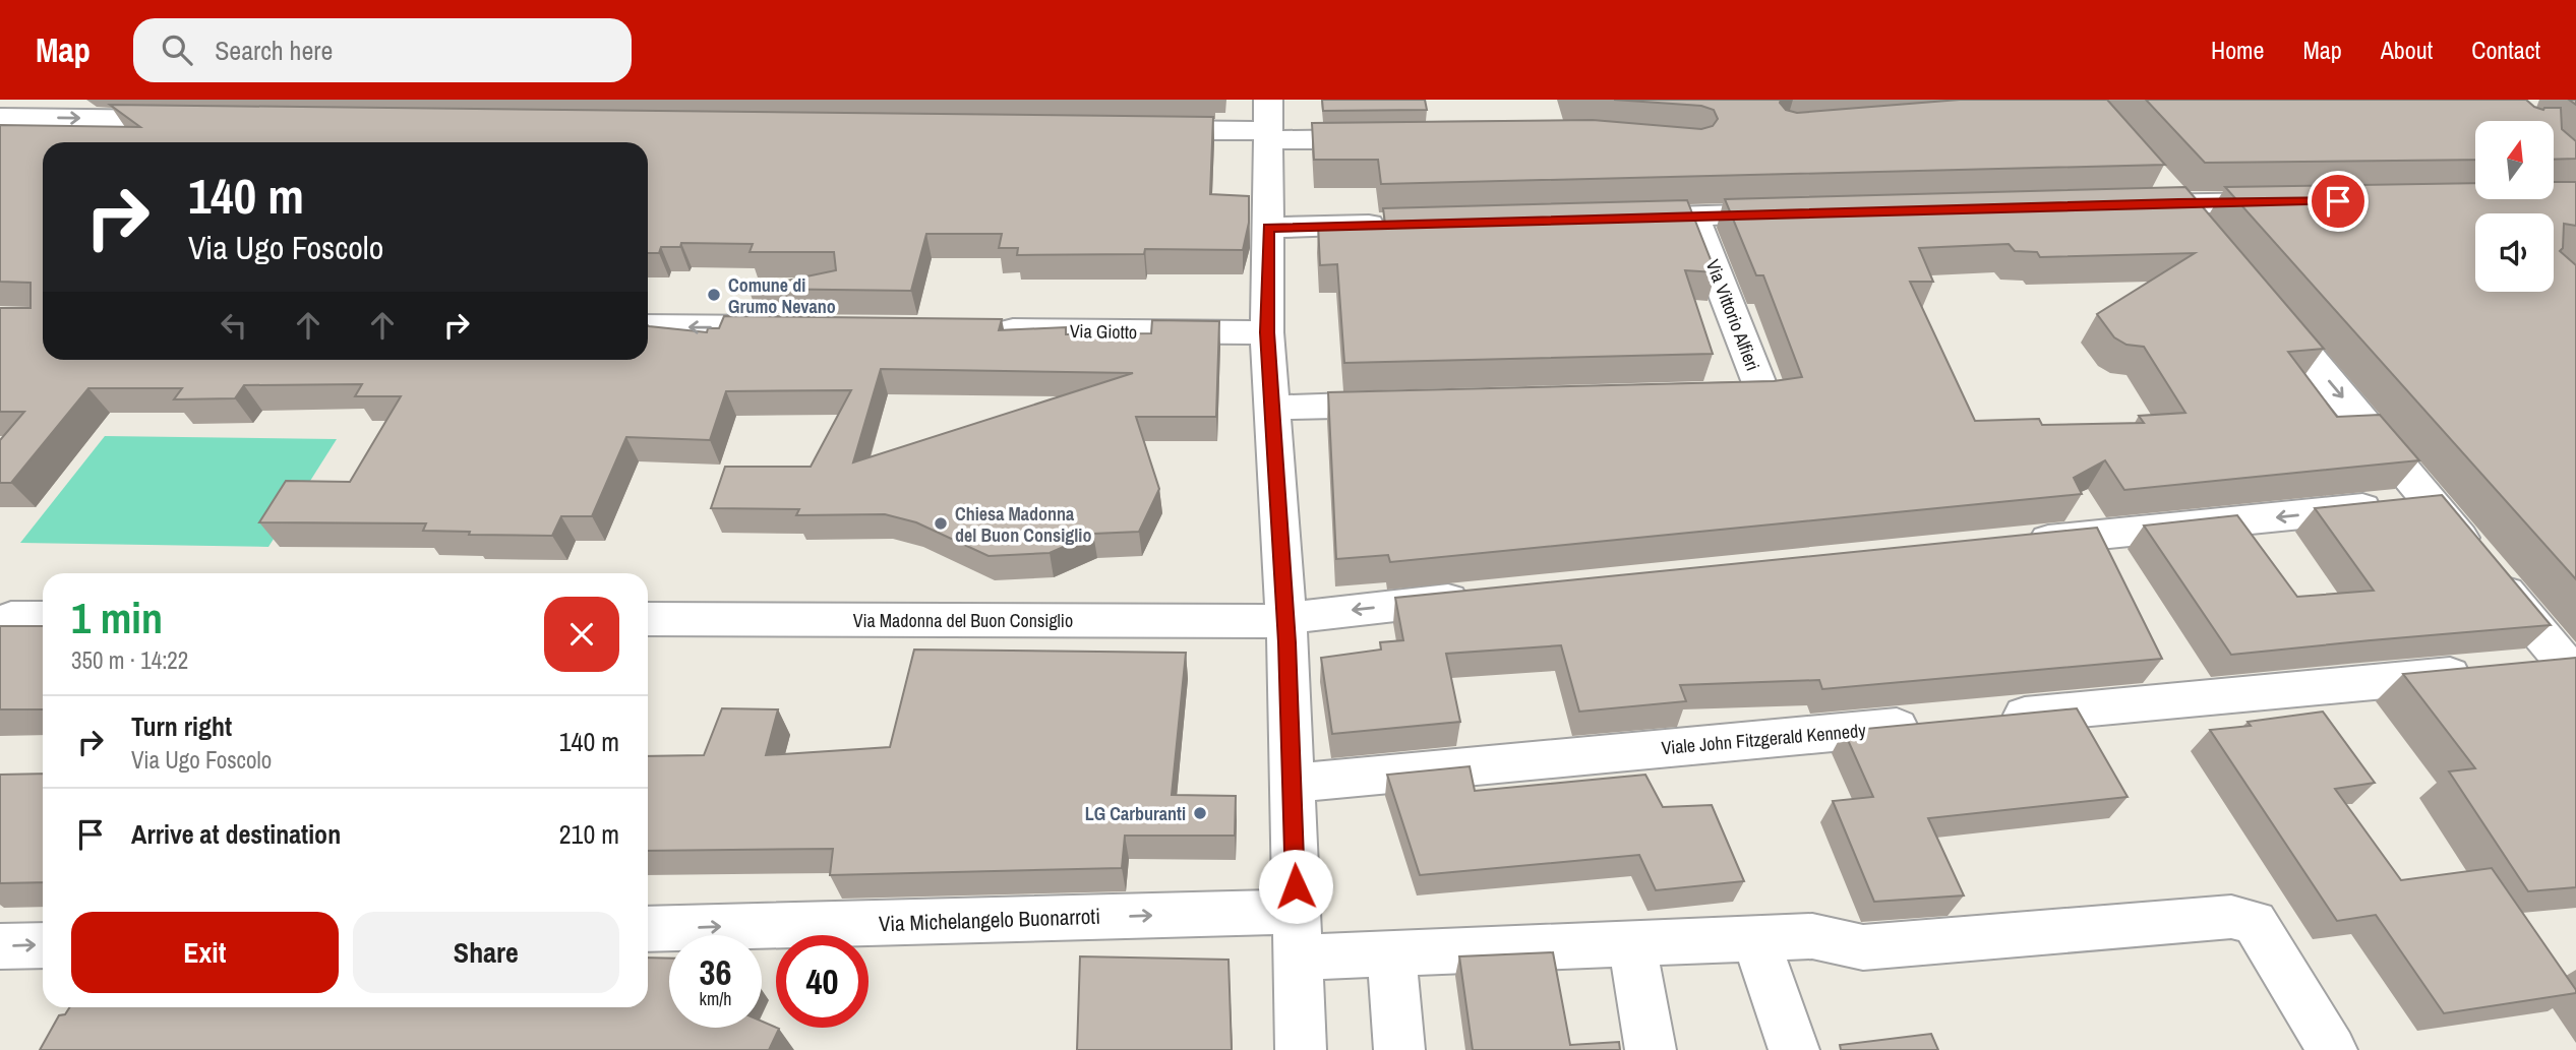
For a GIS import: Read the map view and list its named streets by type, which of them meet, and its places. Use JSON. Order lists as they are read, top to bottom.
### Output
{
  "streets": {
    "street": [
      "Via Vittorio Alfieri",
      "Via Giotto",
      "Via Madonna del Buon Consiglio",
      "Viale John Fitzgerald Kennedy",
      "Via Michelangelo Buonarroti"
    ]
  },
  "one_way": ["Via Michelangelo Buonarroti"],
  "places": ["Comune di Grumo Nevano", "Chiesa Madonna del Buon Consiglio", "LG Carburanti"],
  "north": "top",
  "page": {
    "header": "Map",
    "search": "Search here",
    "nav": [
      "Home",
      "Map",
      "About",
      "Contact"
    ],
    "turn": ["140 m", "Via Ugo Foscolo"],
    "heading": ["1 min", "350 m · 14:22"],
    "list": [
      {
        "name": "Turn right",
        "note": "Via Ugo Foscolo",
        "value": "140 m"
      },
      {
        "name": "Arrive at destination",
        "value": "210 m"
      }
    ],
    "buttons": ["Exit", "Share"],
    "speed": "36 km/h",
    "limit": "40"
  }
}
